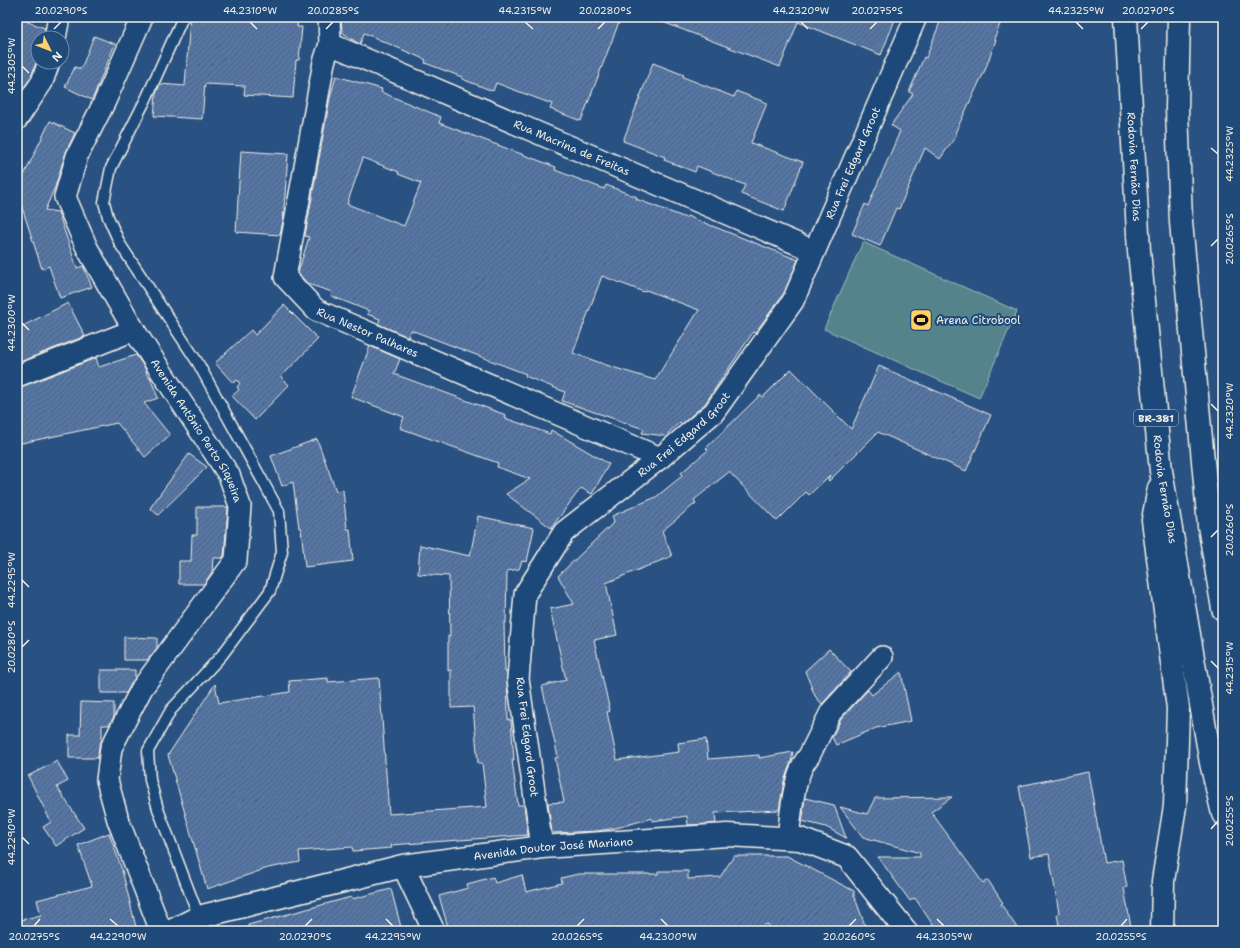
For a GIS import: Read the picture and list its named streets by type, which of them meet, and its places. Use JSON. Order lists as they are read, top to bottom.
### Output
{
  "streets": {
    "main road": ["Rodovia Fernão Dias", "BR-381", "Avenida Doutor José Mariano"],
    "street": [
      "Rua Macrina de Freitas",
      "Rua Frei Edgard Groot",
      "Rua Nestor Palhares",
      "Avenida Antônio Perto Siqueira"
    ]
  },
  "crossings": [
    ["Rua Macrina de Freitas", "Rua Frei Edgard Groot"],
    ["Rua Macrina de Freitas", "Rua Nestor Palhares"],
    ["Rua Frei Edgard Groot", "Rua Nestor Palhares"],
    ["Rua Frei Edgard Groot", "Avenida Doutor José Mariano"],
    ["Avenida Antônio Perto Siqueira", "Avenida Doutor José Mariano"]
  ],
  "places": {
    "sports": ["Arena Citrobool"]
  },
  "north": "bottom right",
  "coordinates": [
    "20.0290°S",
    "44.2310°W",
    "20.0285°S",
    "44.2315°W",
    "20.0280°S",
    "44.2320°W",
    "20.0275°S",
    "44.2325°W",
    "20.0270°S",
    "44.2305°W",
    "20.0265°S",
    "44.2300°W",
    "20.0260°S",
    "44.2295°W",
    "20.0255°S",
    "44.2290°W"
  ]
}
